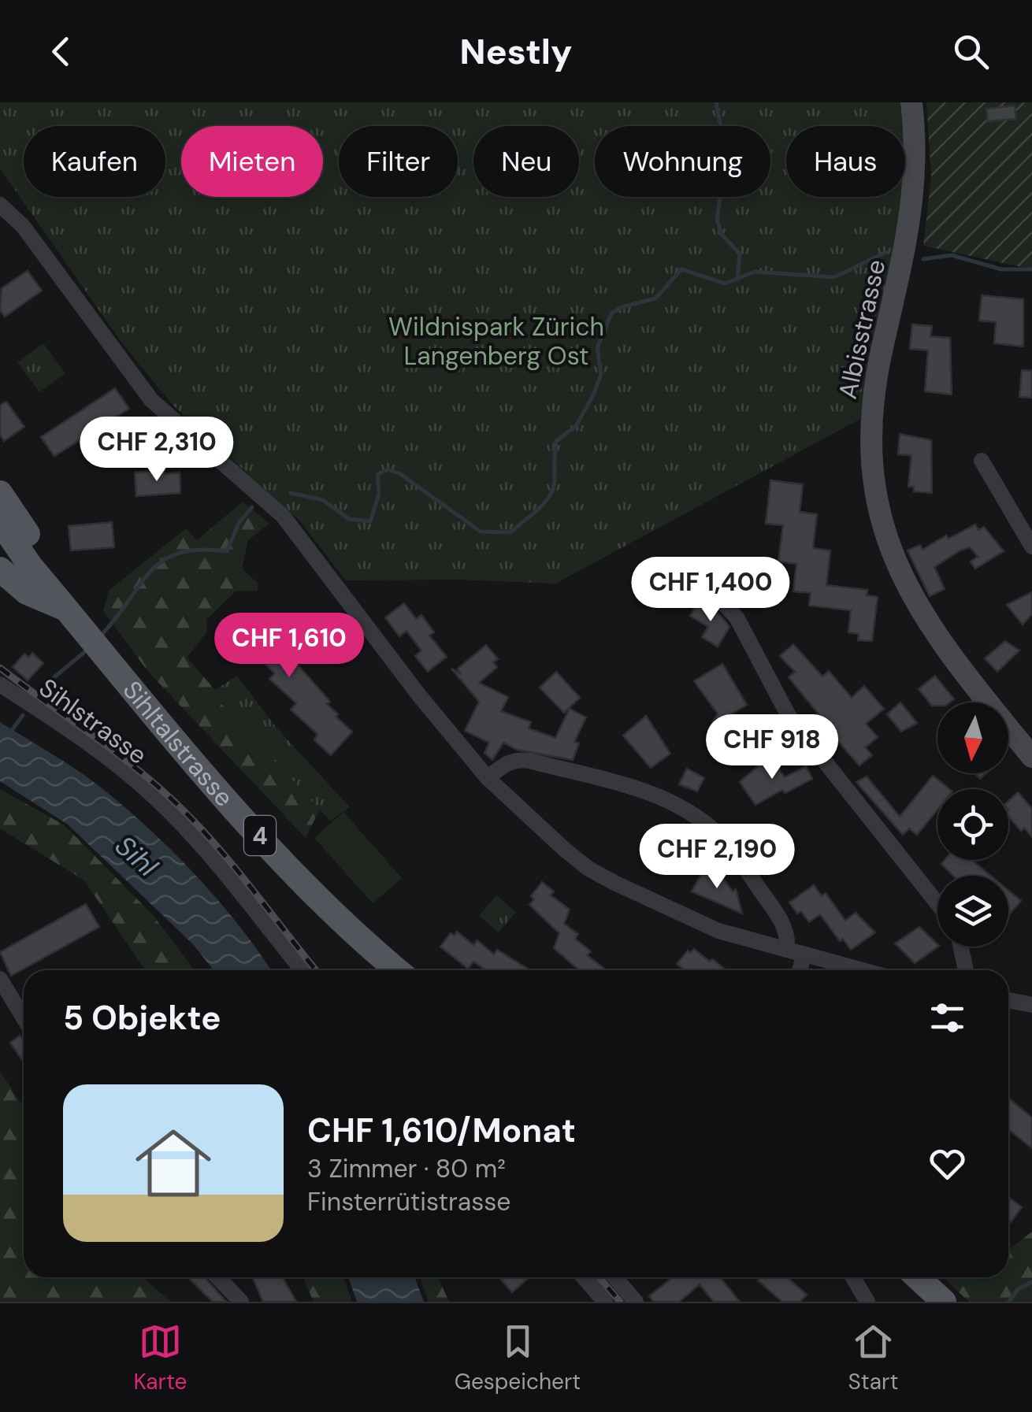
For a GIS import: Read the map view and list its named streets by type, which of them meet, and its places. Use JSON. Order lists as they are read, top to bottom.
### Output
{
  "streets": {
    "main road": ["Albisstrasse", "Sihltalstrasse", "4"],
    "street": ["Sihlstrasse"]
  },
  "water": ["Sihl"],
  "parks": ["Wildnispark Zürich Langenberg Ost"],
  "north": "bottom",
  "page": {
    "header": "Nestly",
    "chip": [
      "Kaufen",
      "Mieten",
      "Filter",
      "Neu",
      "Wohnung",
      "Haus"
    ],
    "price": [
      "CHF 2,310",
      "CHF 1,400",
      "CHF 1,610",
      "CHF 918",
      "CHF 2,190"
    ],
    "heading": "5 Objekte",
    "list": [
      {
        "name": "CHF 1,610/Monat",
        "note": "3 Zimmer · 80 m² · Finsterrütistrasse"
      }
    ],
    "tabs": ["Karte", "Gespeichert", "Start"]
  }
}
